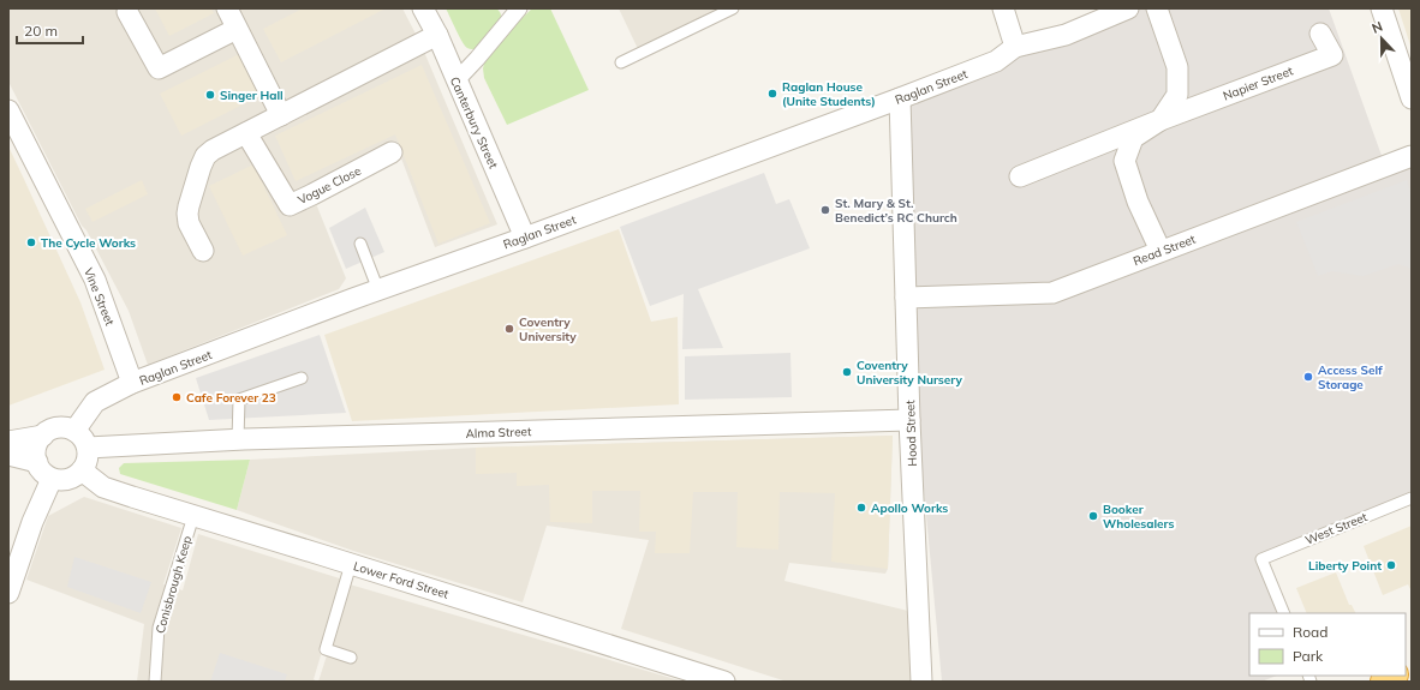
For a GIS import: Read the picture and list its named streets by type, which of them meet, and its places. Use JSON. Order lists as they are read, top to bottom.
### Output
{
  "streets": {
    "street": [
      "Napier Street",
      "Raglan Street",
      "Canterbury Street",
      "Vogue Close",
      "Read Street",
      "Vine Street",
      "Alma Street",
      "Hood Street",
      "Lower Ford Street"
    ],
    "lane": ["West Street", "Conisbrough Keep"]
  },
  "crossings": [
    ["Napier Street", "Read Street"],
    ["Raglan Street", "Canterbury Street"],
    ["Raglan Street", "Vine Street"],
    ["Raglan Street", "Alma Street"],
    ["Raglan Street", "Hood Street"],
    ["Raglan Street", "Lower Ford Street"],
    ["Read Street", "Hood Street"],
    ["Alma Street", "Hood Street"],
    ["Alma Street", "Lower Ford Street"],
    ["Lower Ford Street", "Conisbrough Keep"]
  ],
  "places": [
    "Raglan House (Unite Students)",
    "Singer Hall",
    "St. Mary & St. Benedict’s RC Church",
    "The Cycle Works",
    "Coventry University",
    "Coventry University Nursery",
    "Access Self Storage",
    "Cafe Forever 23",
    "Apollo Works",
    "Booker Wholesalers",
    "Liberty Point"
  ],
  "legend": ["Road", "Park"],
  "scale_bar": "20 m",
  "north": "top"
}
